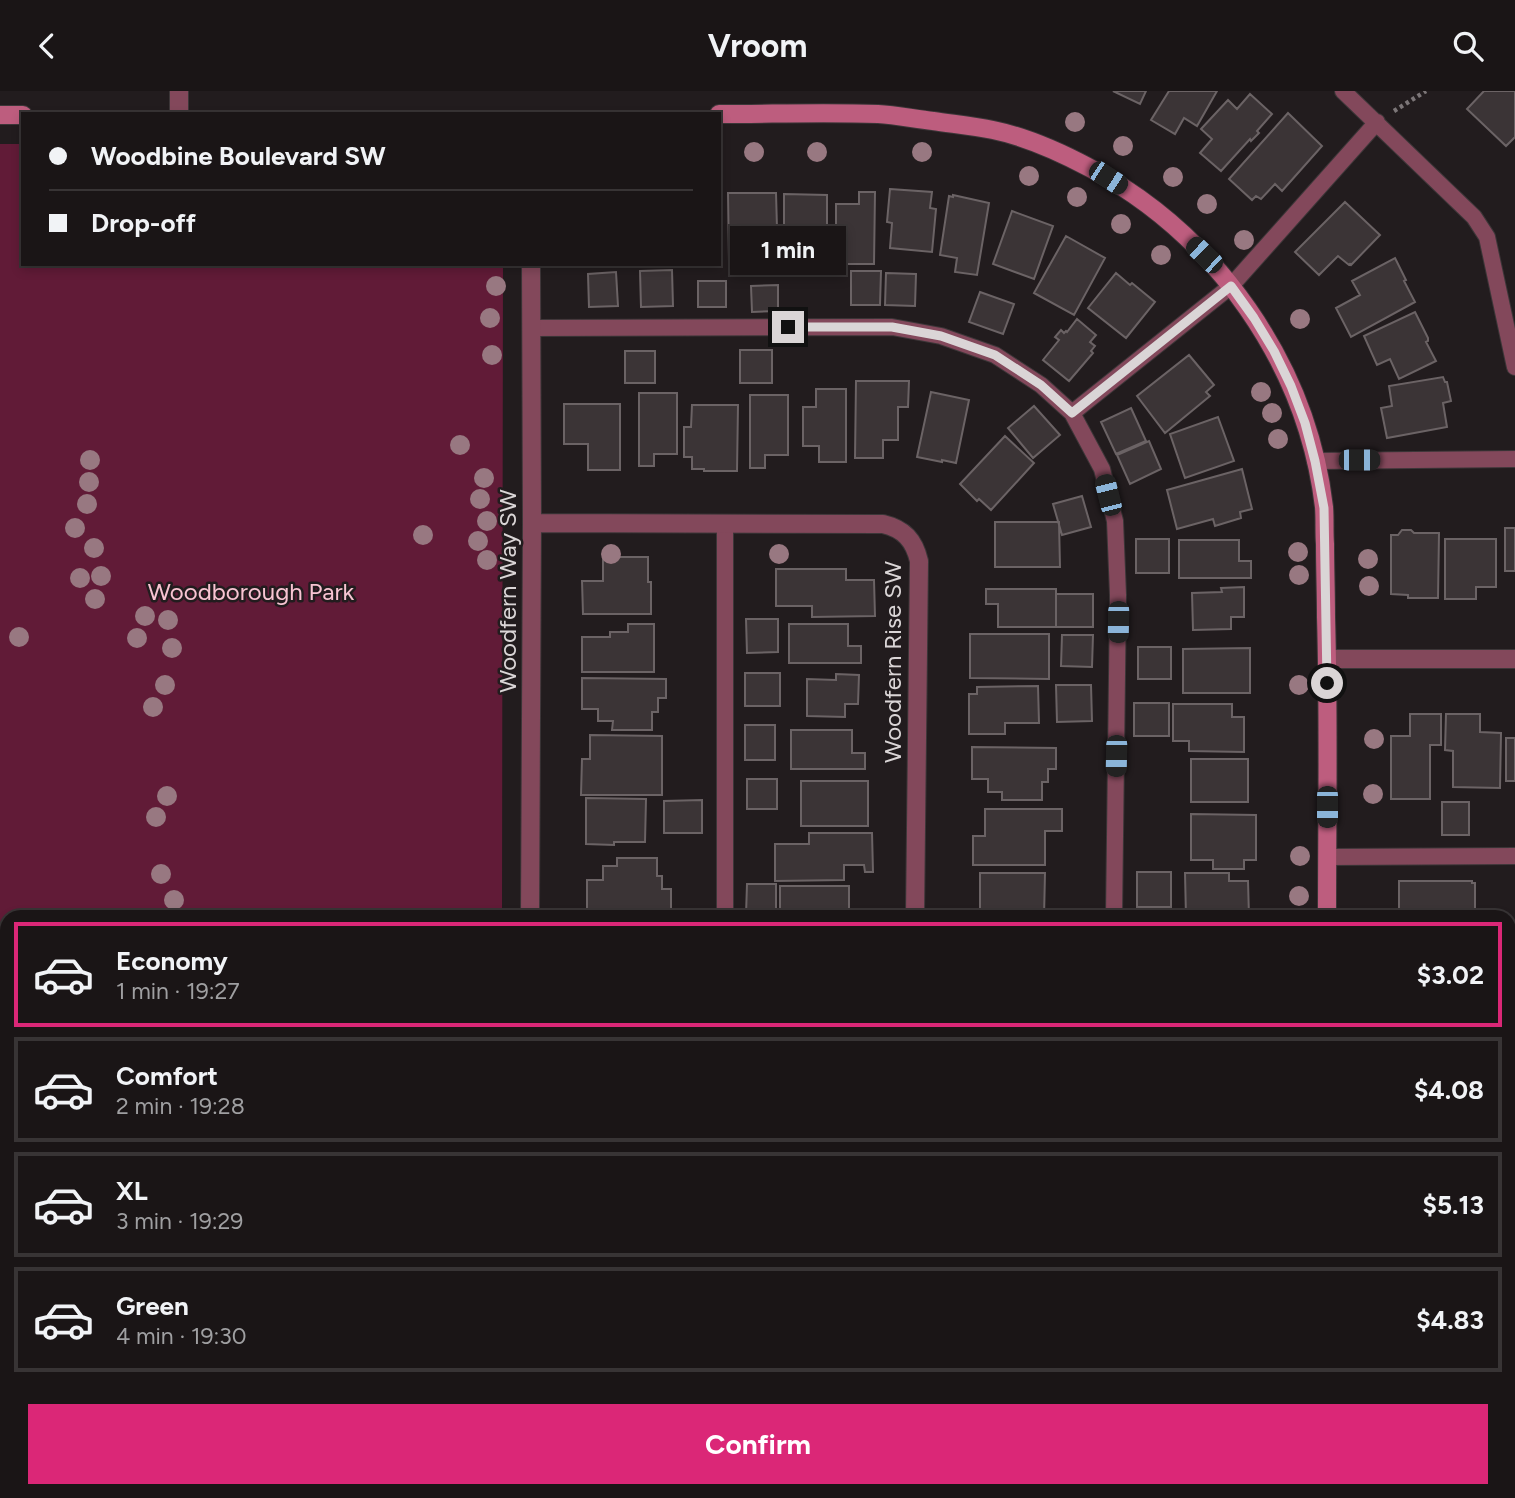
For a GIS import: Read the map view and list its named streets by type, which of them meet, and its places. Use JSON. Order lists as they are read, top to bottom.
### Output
{
  "streets": {
    "street": ["Woodfern Way SW", "Woodfern Rise SW"]
  },
  "crossings": [
    ["Woodfern Way SW", "Woodfern Rise SW"]
  ],
  "parks": ["Woodborough Park"],
  "page": {
    "header": "Vroom",
    "banner": ["Woodbine Boulevard SW", "Drop-off"],
    "bubble": "1 min",
    "list": [
      {
        "name": "Economy",
        "note": "1 min · 19:27",
        "value": "$3.02"
      },
      {
        "name": "Comfort",
        "note": "2 min · 19:28",
        "value": "$4.08"
      },
      {
        "name": "XL",
        "note": "3 min · 19:29",
        "value": "$5.13"
      },
      {
        "name": "Green",
        "note": "4 min · 19:30",
        "value": "$4.83"
      }
    ],
    "buttons": "Confirm"
  }
}
